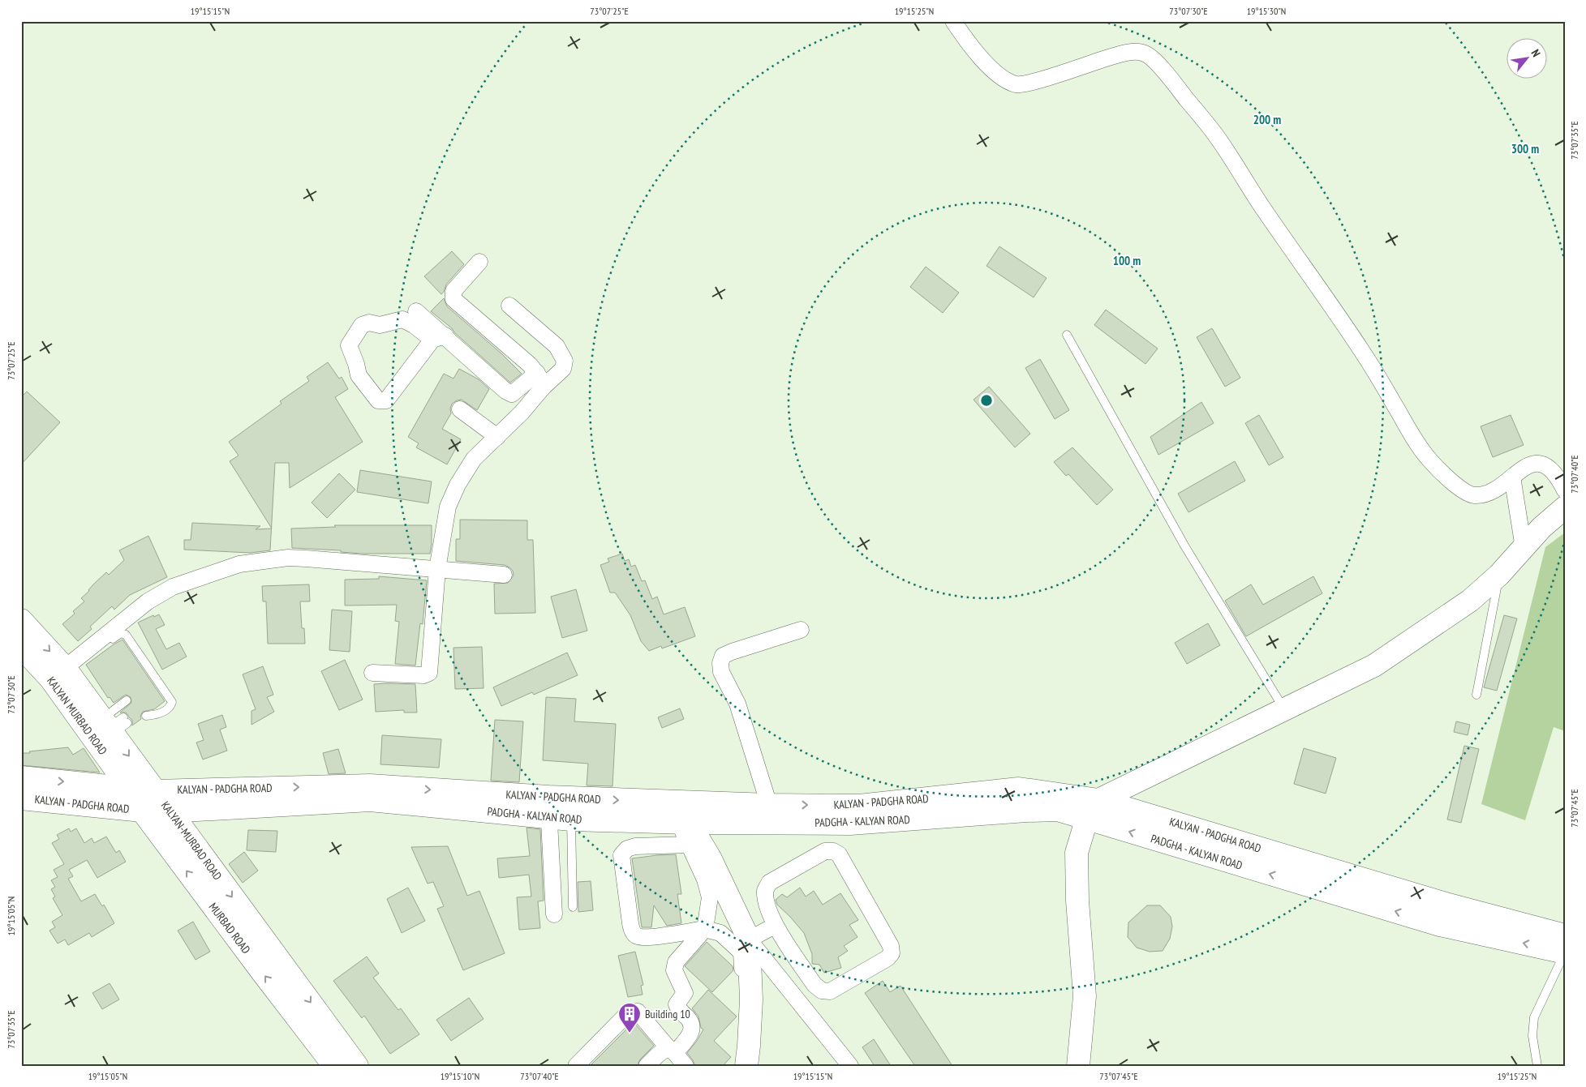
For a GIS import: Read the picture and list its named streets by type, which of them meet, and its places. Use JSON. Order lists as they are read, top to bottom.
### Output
{
  "streets": {
    "main road": [
      "KALYAN MURBAD ROAD",
      "KALYAN - PADGHA ROAD",
      "PADGHA - KALYAN ROAD",
      "KALYAN-MURBAD ROAD",
      "MURBAD ROAD"
    ]
  },
  "crossings": [
    ["KALYAN MURBAD ROAD", "KALYAN - PADGHA ROAD"],
    ["KALYAN MURBAD ROAD", "KALYAN-MURBAD ROAD"],
    ["KALYAN MURBAD ROAD", "MURBAD ROAD"],
    ["KALYAN - PADGHA ROAD", "PADGHA - KALYAN ROAD"],
    ["KALYAN - PADGHA ROAD", "KALYAN-MURBAD ROAD"],
    ["KALYAN - PADGHA ROAD", "MURBAD ROAD"]
  ],
  "one_way": ["PADGHA - KALYAN ROAD", "KALYAN-MURBAD ROAD", "MURBAD ROAD"],
  "places": {
    "building": ["Building 10"]
  },
  "north": "top right",
  "coordinates": [
    "19°15'15\"N",
    "73°07'25\"E",
    "19°15'25\"N",
    "73°07'30\"E",
    "19°15'30\"N",
    "73°07'35\"E",
    "73°07'40\"E",
    "73°07'45\"E",
    "19°15'05\"N",
    "19°15'10\"N"
  ],
  "rings": ["200 m", "300 m", "100 m"]
}
